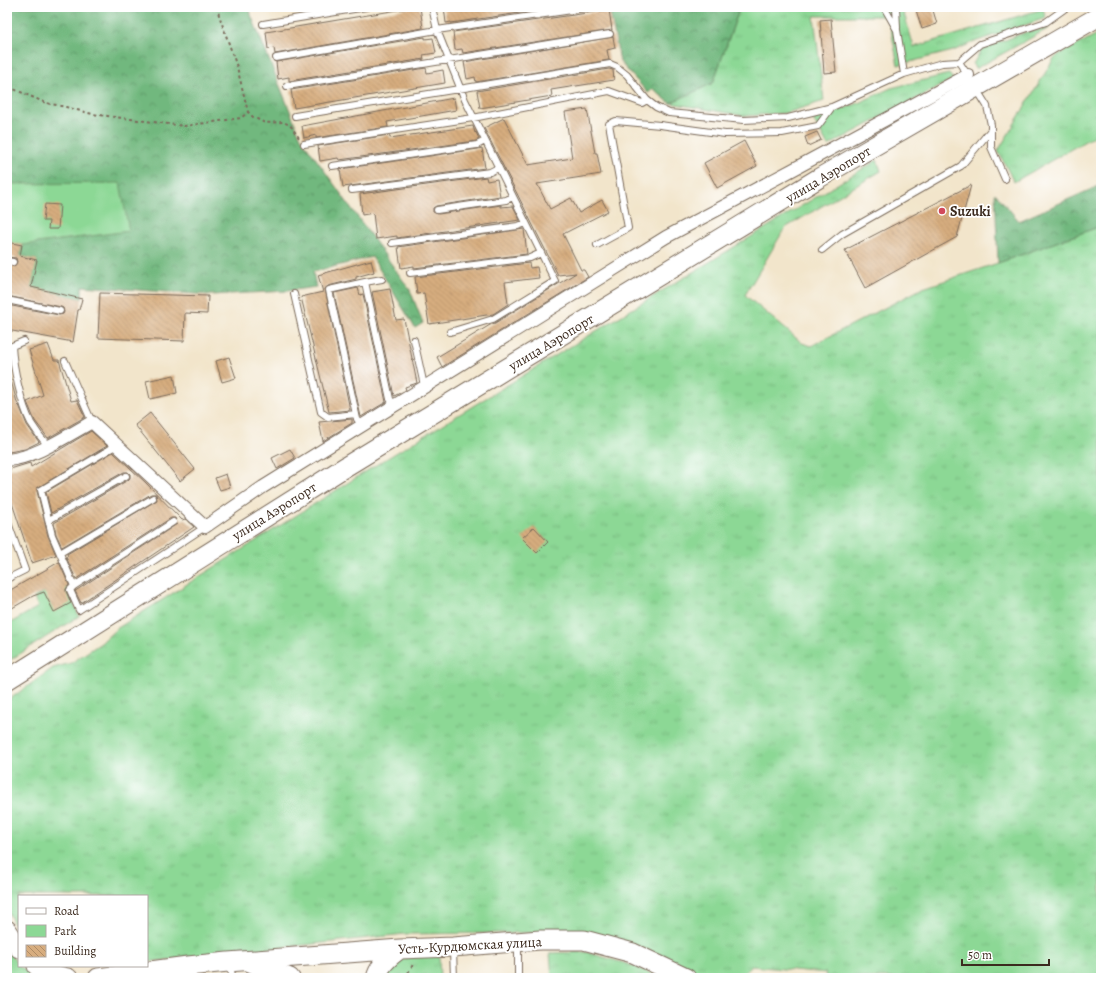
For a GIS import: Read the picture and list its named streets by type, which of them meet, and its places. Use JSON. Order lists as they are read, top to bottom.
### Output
{
  "streets": {
    "main road": ["улица Аэропорт", "Усть-Курдюмская улица"]
  },
  "places": ["Suzuki"],
  "legend": ["Road", "Park", "Building"],
  "scale_bar": "50 m"
}
